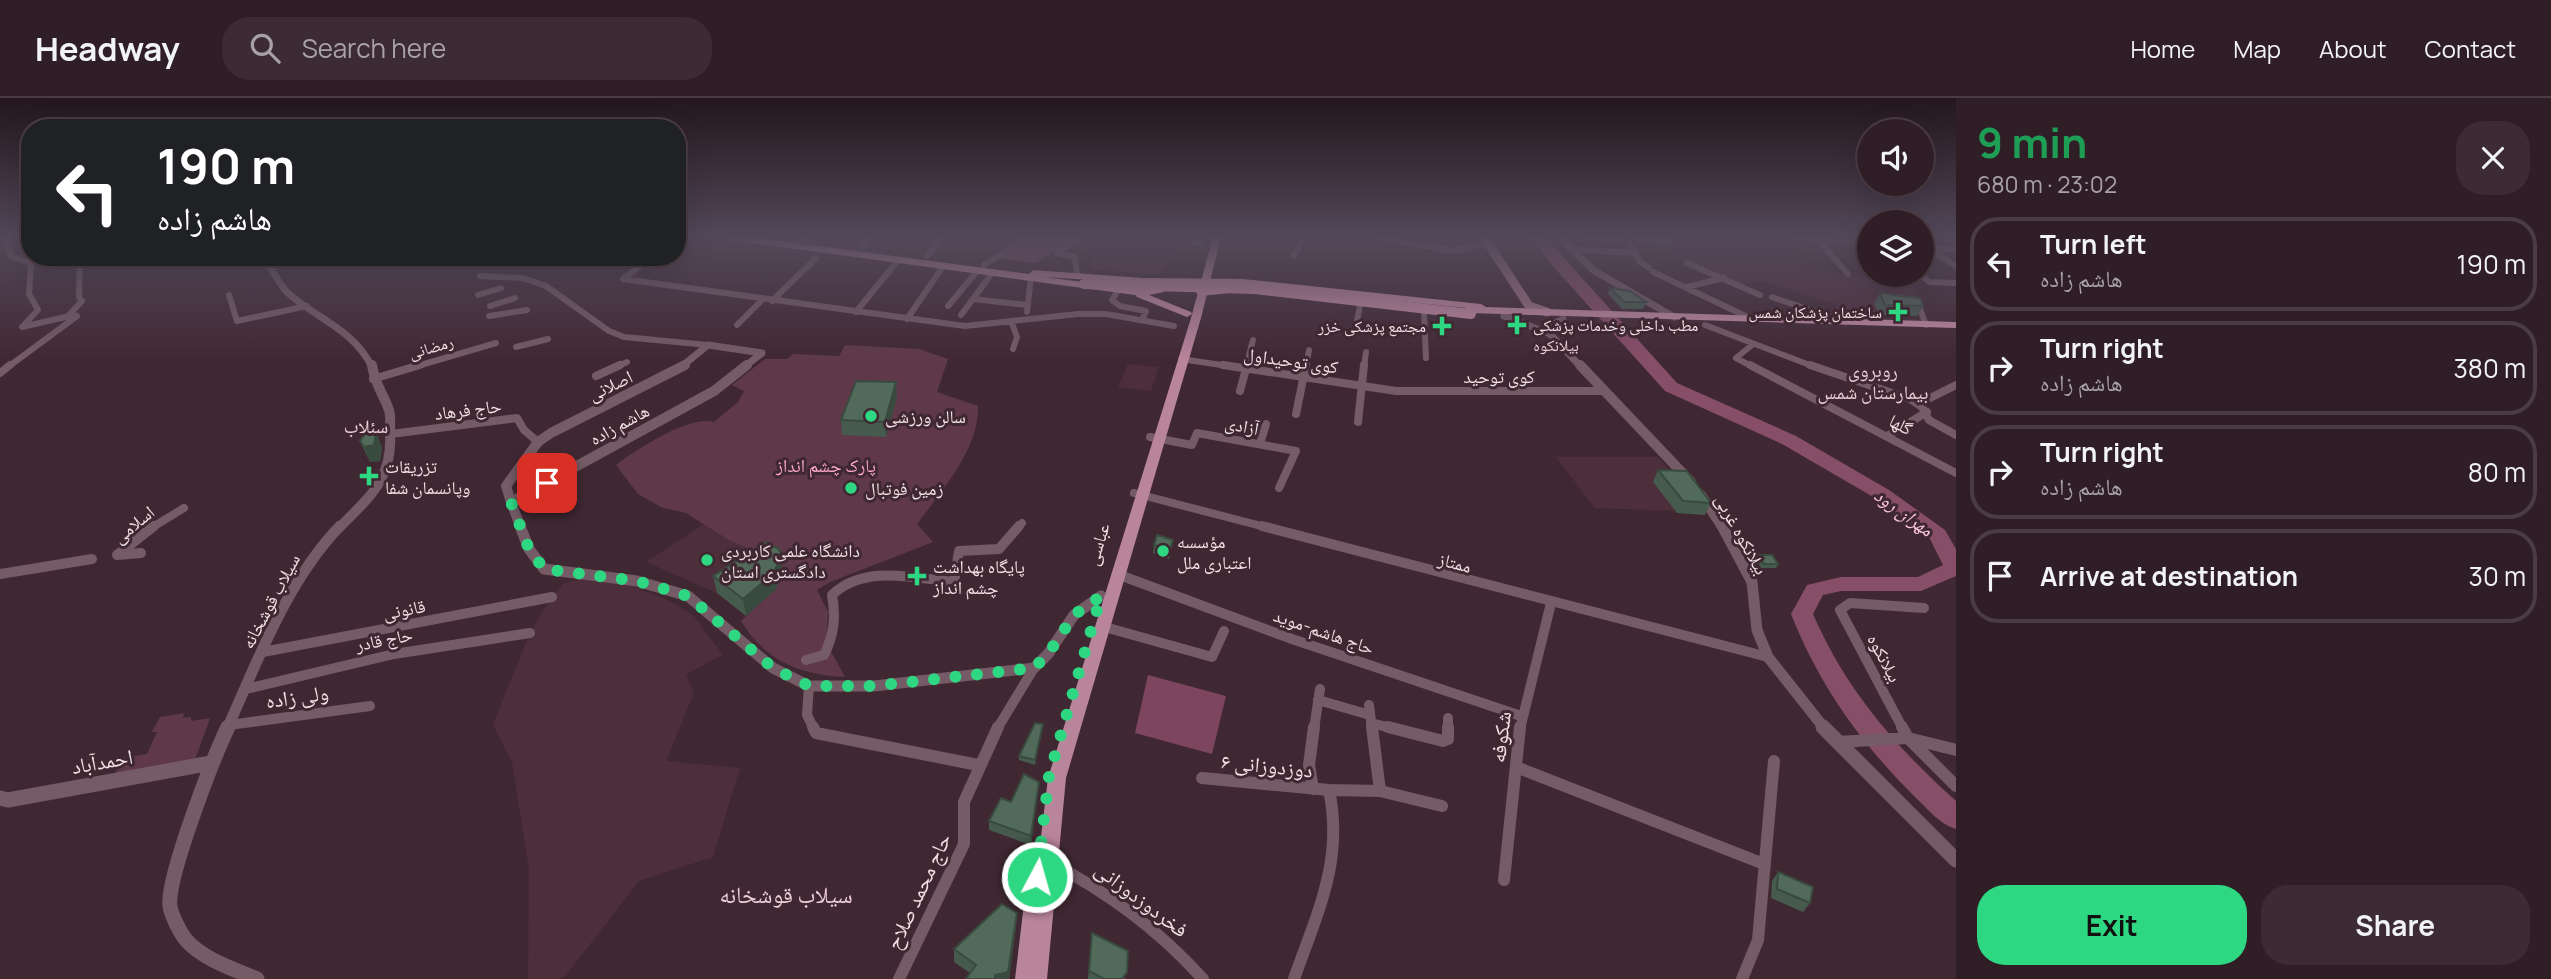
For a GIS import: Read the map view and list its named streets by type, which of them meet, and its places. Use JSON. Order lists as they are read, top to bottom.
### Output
{
  "streets": {
    "main road": ["عباسى"],
    "street": [
      "رمضانی",
      "کوی توحیداول",
      "کوی توحید",
      "اصلانی",
      "حاج فرهاد",
      "هاشم زاده",
      "گلها",
      "آزادی",
      "اسلامی",
      "بیلانکوه غربی",
      "ممتاز",
      "سیلاب قوشخانه",
      "قانونی",
      "حاج هاشم-موید",
      "حاج قادر",
      "بیلانکوه",
      "ولی زاده",
      "شکوفه",
      "احمدآباد",
      "دوزدوزانی ۶",
      "حاج محمد صلاح",
      "فخردوزدوزانی"
    ]
  },
  "crossings": [
    ["رمضانی", "سیلاب قوشخانه"],
    ["کوی توحیداول", "کوی توحید"],
    ["کوی توحیداول", "عباسى"],
    ["کوی توحید", "بیلانکوه غربی"],
    ["اصلانی", "حاج فرهاد"],
    ["اصلانی", "هاشم زاده"],
    ["حاج فرهاد", "سیلاب قوشخانه"],
    ["آزادی", "عباسى"],
    ["بیلانکوه غربی", "ممتاز"],
    ["عباسى", "ممتاز"],
    ["عباسى", "حاج هاشم-موید"],
    ["عباسى", "فخردوزدوزانی"],
    ["ممتاز", "شکوفه"],
    ["سیلاب قوشخانه", "قانونی"],
    ["سیلاب قوشخانه", "حاج قادر"],
    ["سیلاب قوشخانه", "ولی زاده"],
    ["سیلاب قوشخانه", "احمدآباد"],
    ["حاج هاشم-موید", "شکوفه"]
  ],
  "districts": [
    "بیلانکوه",
    "روبروی بیمارستان شمس",
    "سئلاب",
    "سیلاب قوشخانه"
  ],
  "water": ["مهران رود"],
  "parks": ["پارک چشم انداز"],
  "places": {
    "health": [
      "ساختمان پزشکان شمس",
      "مطب داخلی وخدمات پزشکی",
      "مجتمع پزشکی خزر",
      "تزریقات وپانسمان شفا",
      "پایگاه بهداشت چشم انداز"
    ],
    "other": [
      "سالن ورزشی",
      "زمین فوتبال",
      "مؤسسه اعتباری ملل",
      "دانشگاه علمی کاربردی دادگستری استان"
    ]
  },
  "page": {
    "header": "Headway",
    "search": "Search here",
    "nav": [
      "Home",
      "Map",
      "About",
      "Contact"
    ],
    "heading": ["9 min", "680 m · 23:02"],
    "turn": ["190 m", "هاشم زاده"],
    "list": [
      {
        "name": "Turn left",
        "note": "هاشم زاده",
        "value": "190 m"
      },
      {
        "name": "Turn right",
        "note": "هاشم زاده",
        "value": "380 m"
      },
      {
        "name": "Turn right",
        "note": "هاشم زاده",
        "value": "80 m"
      },
      {
        "name": "Arrive at destination",
        "value": "30 m"
      }
    ],
    "buttons": ["Exit", "Share"]
  }
}
